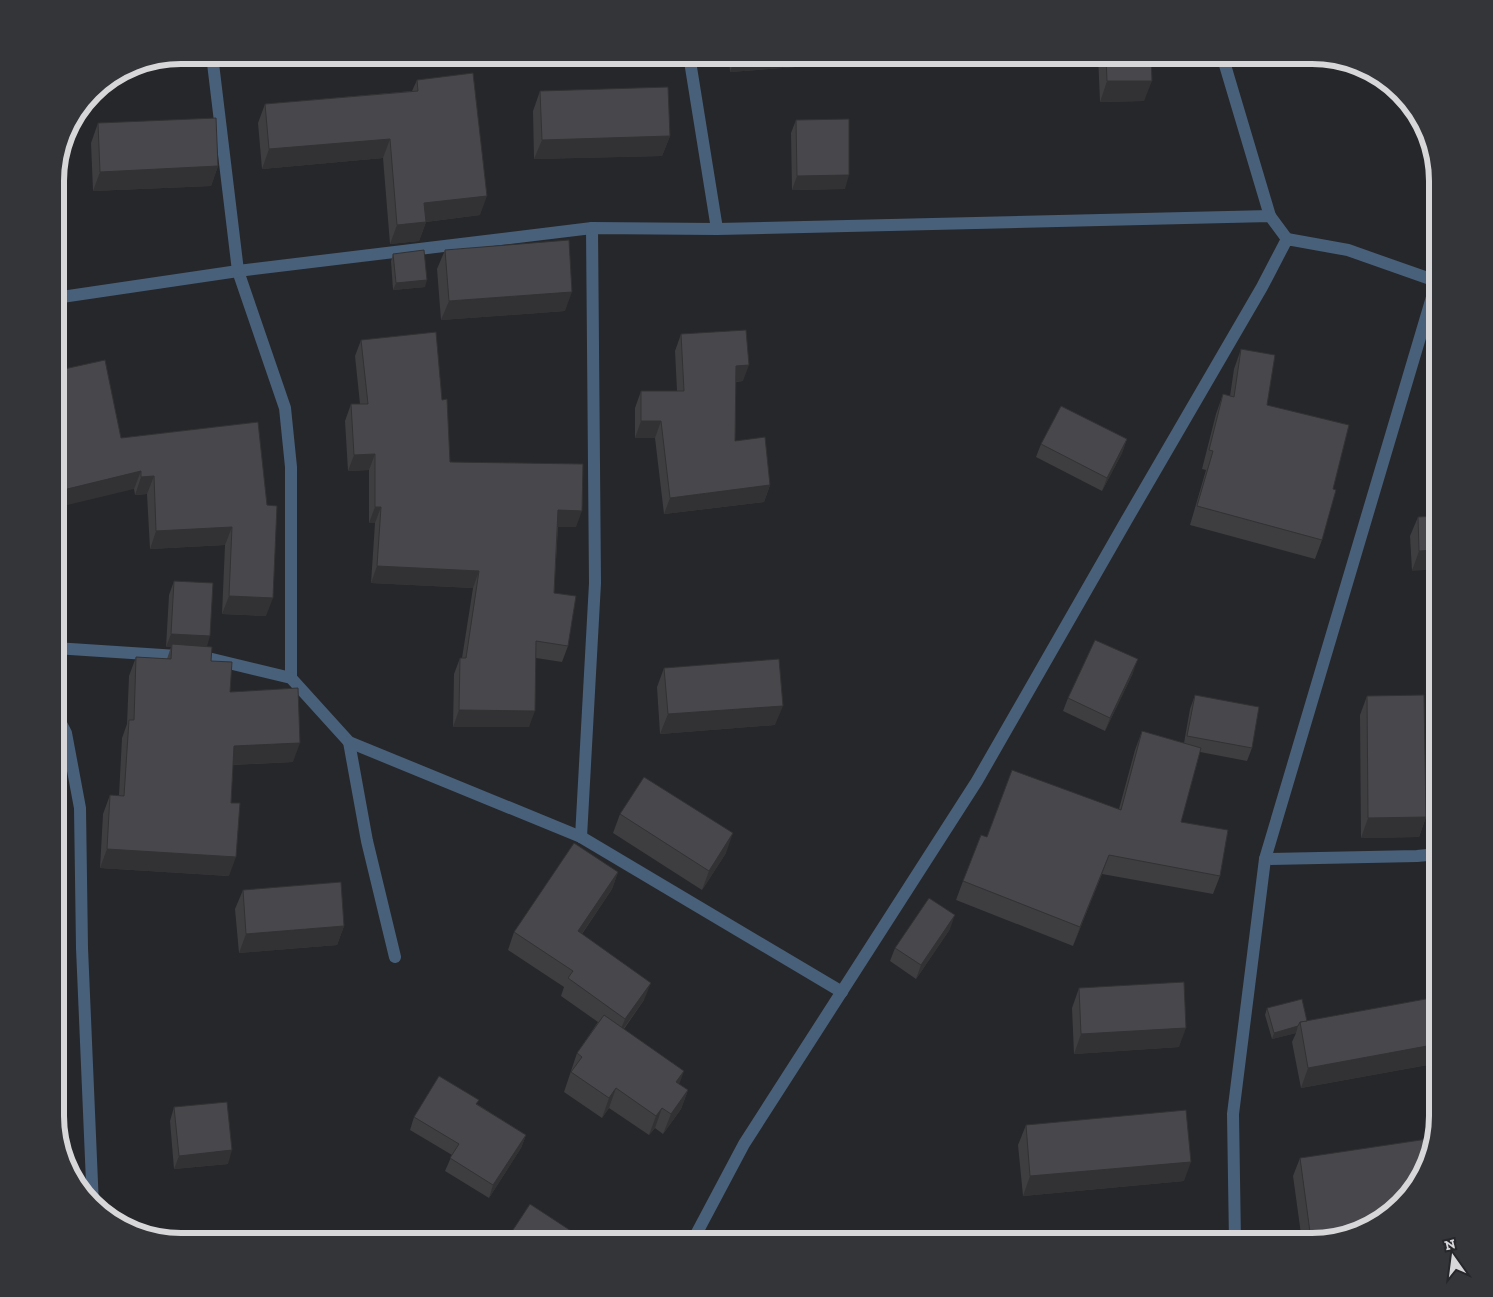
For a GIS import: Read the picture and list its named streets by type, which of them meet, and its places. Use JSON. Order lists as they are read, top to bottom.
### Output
{
  "north": "top"
}
